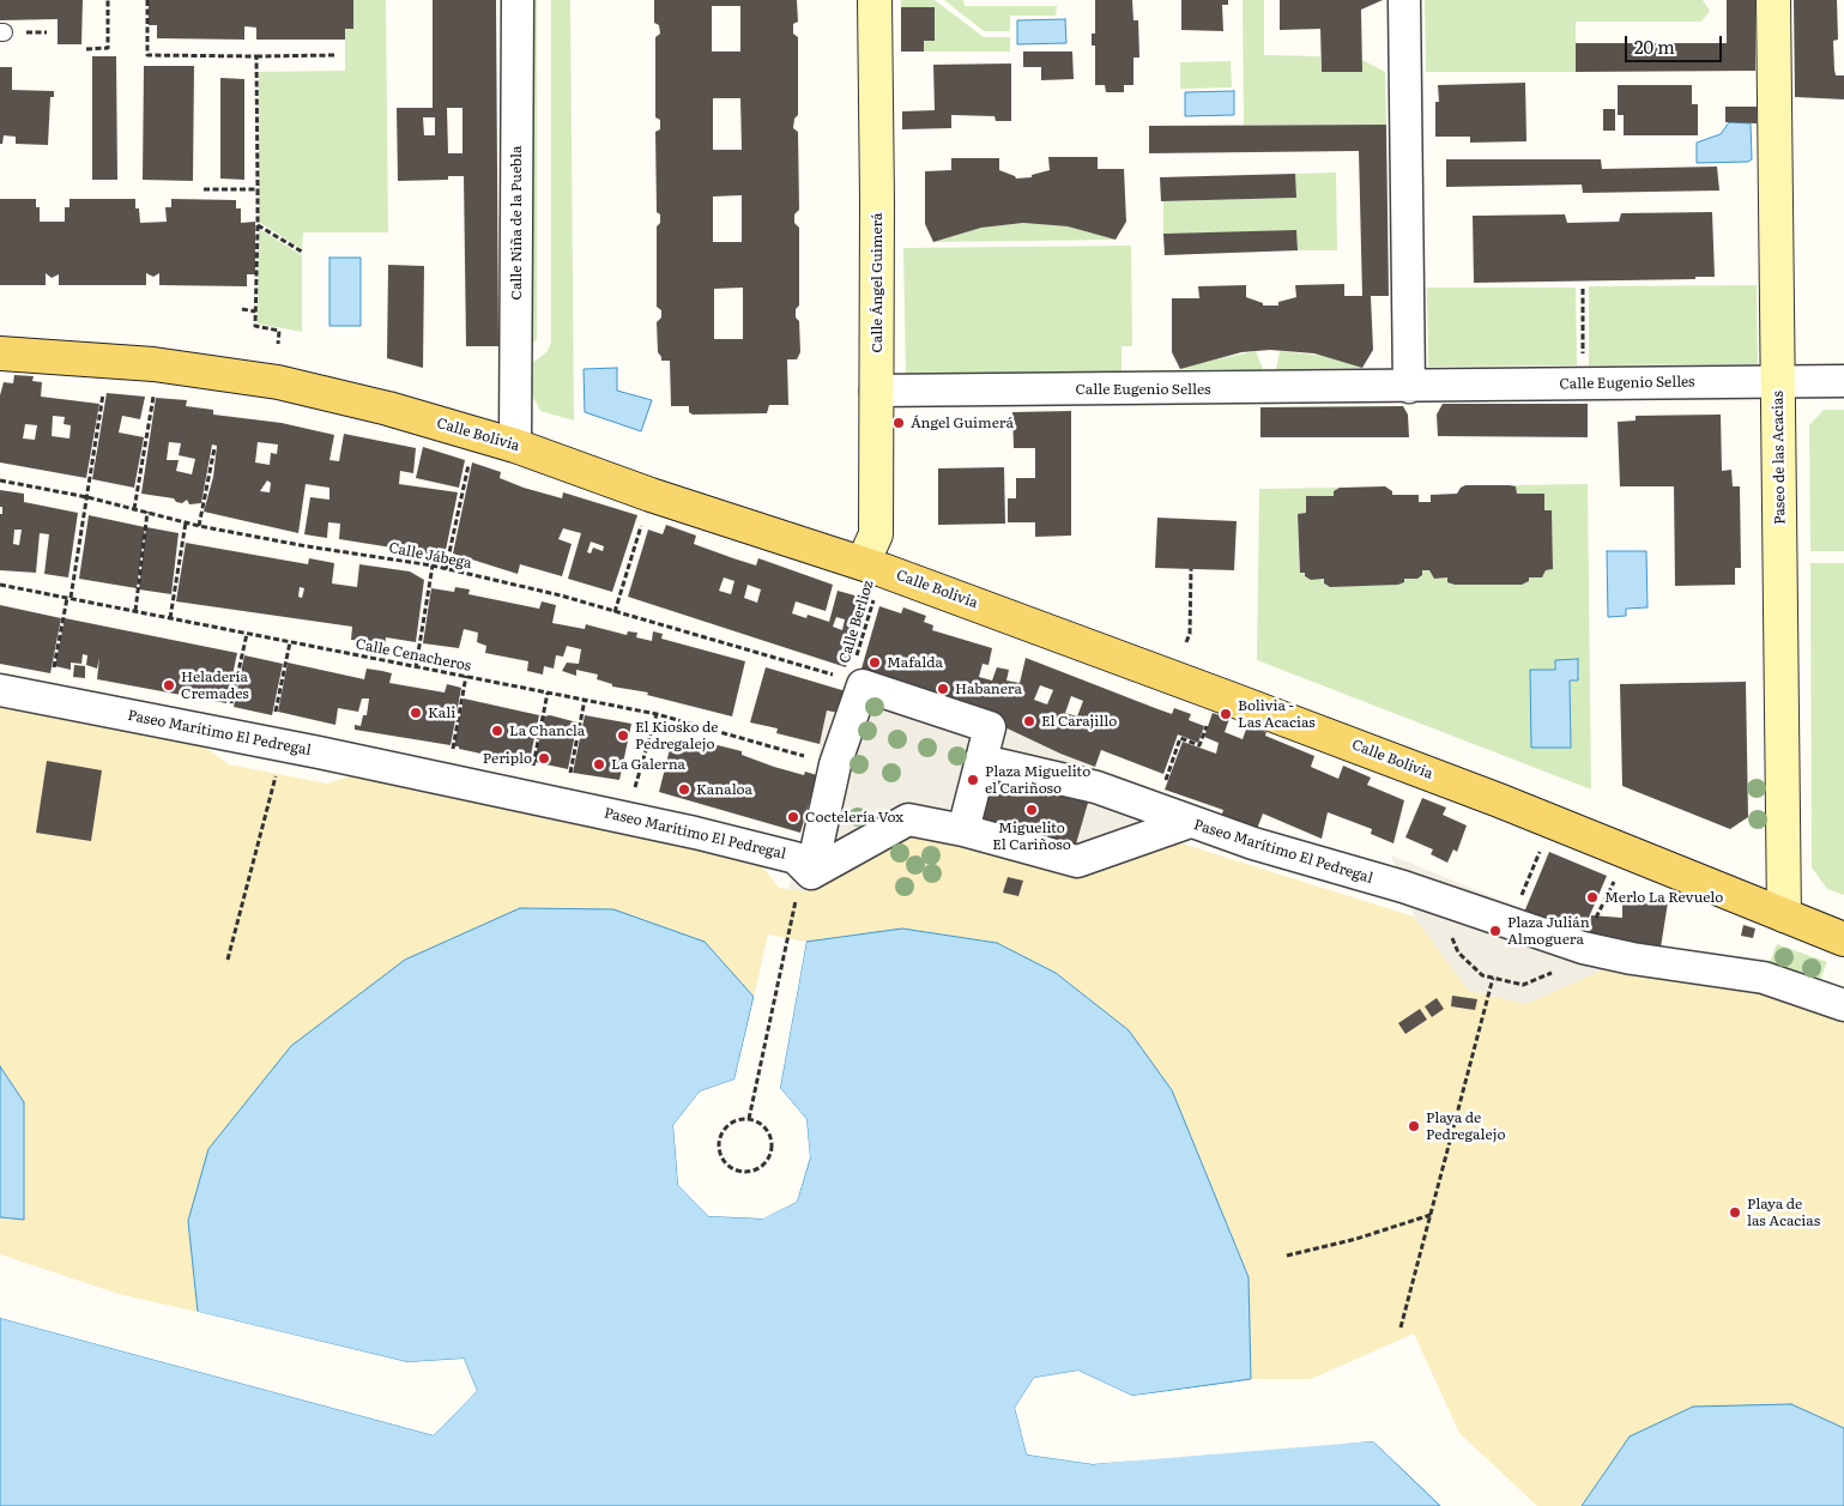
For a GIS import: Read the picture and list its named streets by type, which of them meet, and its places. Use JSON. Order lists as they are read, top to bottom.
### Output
{
  "streets": {
    "main road": ["Calle Bolivia"],
    "street": [
      "Calle Niña de la Puebla",
      "Calle Ángel Guimerá",
      "Calle Eugenio Selles",
      "Paseo de las Acacias",
      "Paseo Marítimo El Pedregal"
    ],
    "path": ["Calle Jábega", "Calle Berlioz", "Calle Cenacheros"]
  },
  "crossings": [
    ["Calle Niña de la Puebla", "Calle Bolivia"],
    ["Calle Ángel Guimerá", "Calle Eugenio Selles"],
    ["Calle Ángel Guimerá", "Calle Bolivia"],
    ["Calle Ángel Guimerá", "Calle Berlioz"],
    ["Calle Eugenio Selles", "Paseo de las Acacias"],
    ["Calle Bolivia", "Paseo de las Acacias"],
    ["Calle Bolivia", "Calle Berlioz"]
  ],
  "places": [
    "Ángel Guimerá",
    "Mafalda",
    "Heladería Cremades",
    "Habanera",
    "Kali",
    "Bolivia - Las Acacias",
    "El Carajillo",
    "La Chancla",
    "El Kiosko de Pedregalejo",
    "Periplo",
    "La Galerna",
    "Plaza Miguelito el Cariñoso",
    "Kanaloa",
    "Miguelito El Cariñoso",
    "Coctelería Vox",
    "Merlo La Revuelo",
    "Plaza Julián Almoguera",
    "Playa de Pedregalejo",
    "Playa de las Acacias"
  ],
  "scale_bar": "20 m"
}
